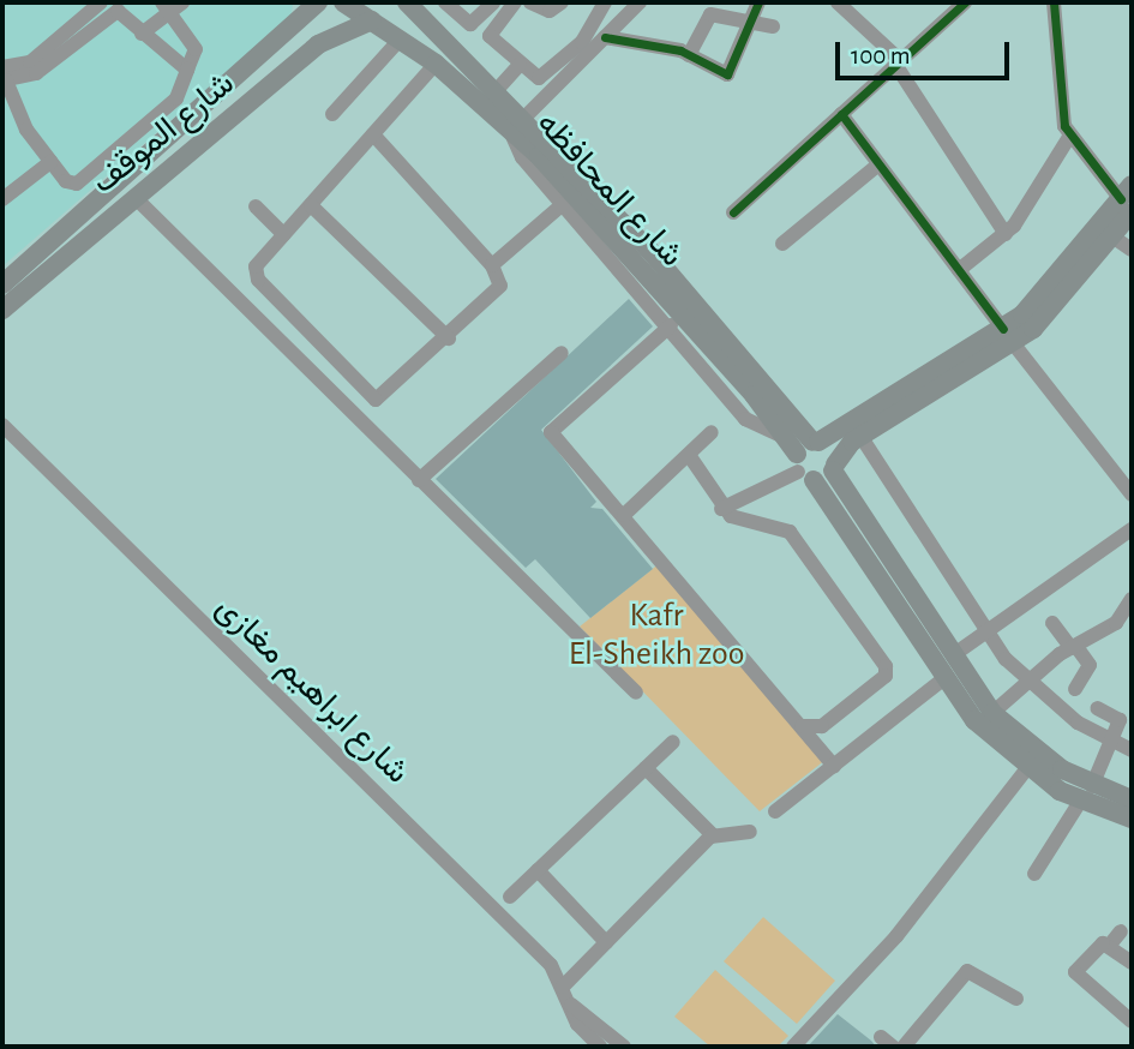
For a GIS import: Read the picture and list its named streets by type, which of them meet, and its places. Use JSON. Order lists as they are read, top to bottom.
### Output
{
  "streets": {
    "main road": ["شارع الموقف", "شارع المحافظه"],
    "street": ["شارع ابراهيم مغازى"]
  },
  "crossings": [
    ["شارع الموقف", "شارع المحافظه"]
  ],
  "parks": ["Kafr El-Sheikh zoo"],
  "scale_bar": "100 m"
}
